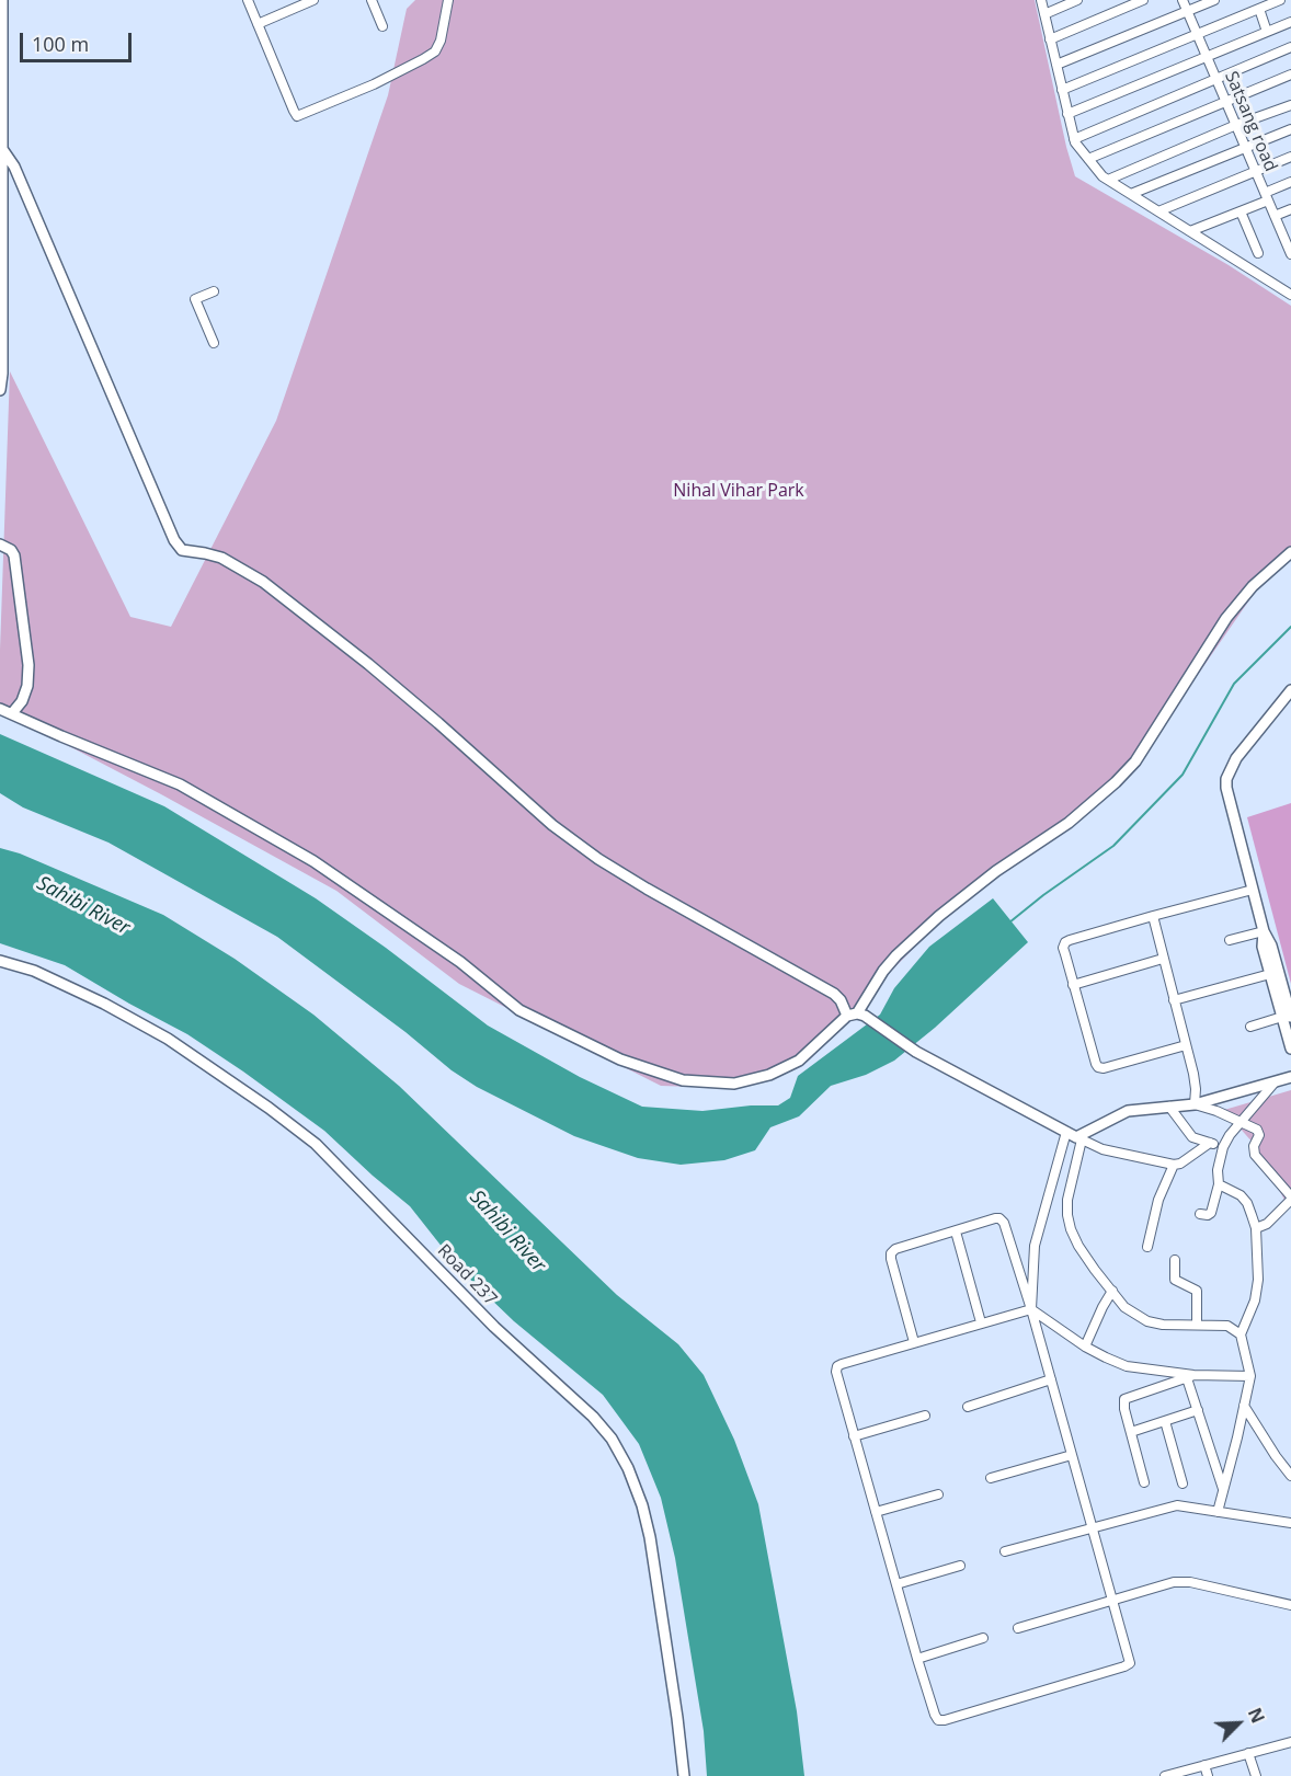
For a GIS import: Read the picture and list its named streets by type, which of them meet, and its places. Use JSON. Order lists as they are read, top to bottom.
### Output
{
  "streets": {
    "street": ["Satsang road", "Road 237"]
  },
  "water": ["Sahibi River"],
  "parks": ["Nihal Vihar Park"],
  "scale_bar": "100 m",
  "north": "top right"
}
